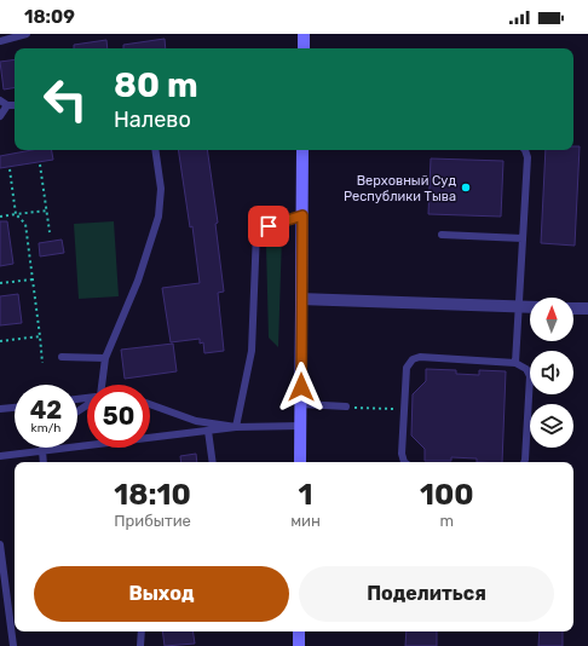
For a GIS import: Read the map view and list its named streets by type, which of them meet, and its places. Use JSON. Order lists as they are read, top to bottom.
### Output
{
  "places": ["Верховный Суд Республики Тыва"],
  "north": "top",
  "page": {
    "status": "18:09",
    "turn": ["80 m", "Налево"],
    "speed": "42 km/h",
    "limit": "50",
    "eta": [
      "18:10",
      "Прибытие",
      "1",
      "мин",
      "100",
      "m"
    ],
    "buttons": ["Выход", "Поделиться"]
  }
}
